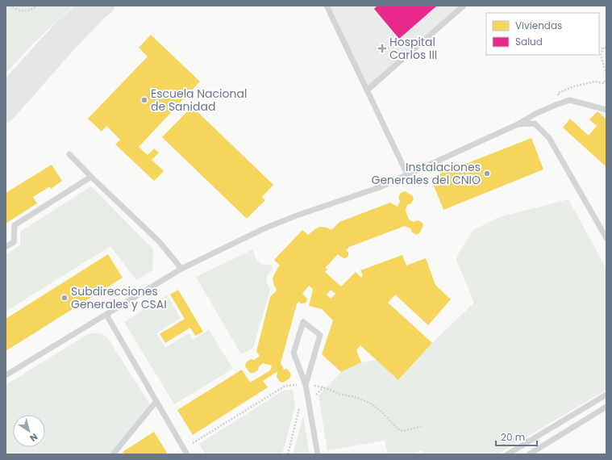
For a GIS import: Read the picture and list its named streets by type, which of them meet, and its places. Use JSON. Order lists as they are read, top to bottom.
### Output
{
  "places": {
    "health": ["Hospital Carlos III"],
    "other": ["Escuela Nacional de Sanidad", "Instalaciones Generales del CNIO", "Subdirecciones Generales y CSAI"]
  },
  "legend": ["Viviendas", "Salud"],
  "scale_bar": "20 m",
  "north": "bottom right"
}
